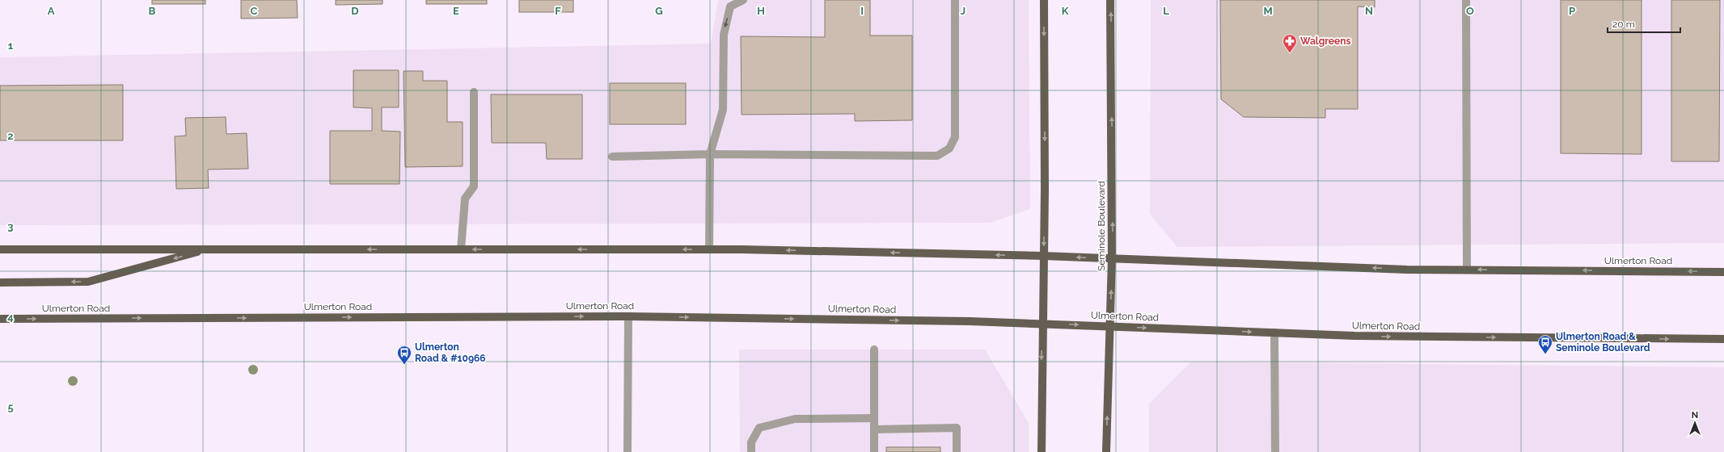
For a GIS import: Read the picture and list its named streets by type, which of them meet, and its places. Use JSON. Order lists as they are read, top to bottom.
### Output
{
  "streets": {
    "main road": ["Seminole Boulevard", "Ulmerton Road"]
  },
  "crossings": [
    ["Seminole Boulevard", "Ulmerton Road"]
  ],
  "places": {
    "pharmacy": ["Walgreens"],
    "bus stop": ["Ulmerton Road & Seminole Boulevard", "Ulmerton Road & #10966"]
  },
  "scale_bar": "20 m",
  "north": "top",
  "grid": {
    "columns": [
      "A",
      "B",
      "C",
      "D",
      "E",
      "F",
      "G",
      "H",
      "I",
      "J",
      "K",
      "L",
      "M",
      "N",
      "O",
      "P"
    ],
    "rows": [
      "1",
      "2",
      "3",
      "4",
      "5"
    ]
  }
}
